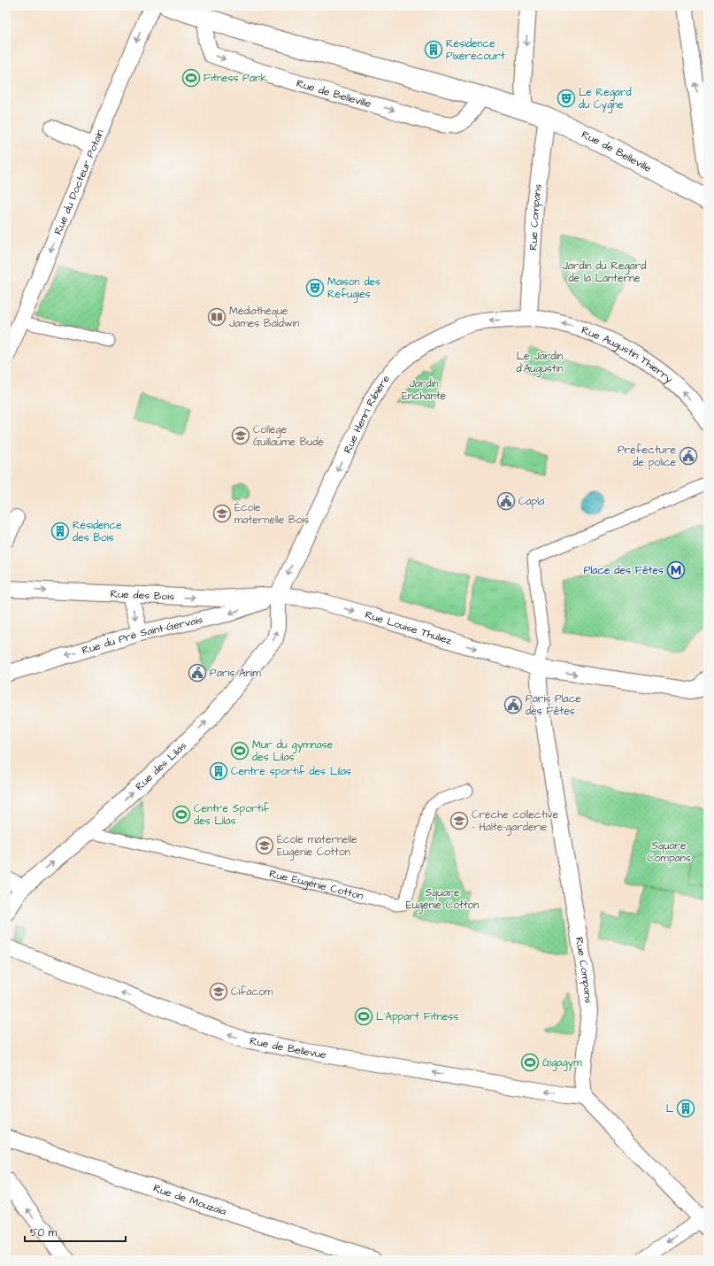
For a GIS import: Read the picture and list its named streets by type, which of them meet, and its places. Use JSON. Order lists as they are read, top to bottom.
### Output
{
  "streets": {
    "main road": ["Rue de Belleville"],
    "street": [
      "Rue du Docteur Potain",
      "Rue Compans",
      "Rue Augustin Thierry",
      "Rue Henri Ribière",
      "Rue des Bois",
      "Rue Louise Thuliez",
      "Rue du Pré Saint-Gervais",
      "Rue des Lilas",
      "Rue Eugénie Cotton",
      "Rue de Bellevue",
      "Rue de Mouzaïa"
    ]
  },
  "crossings": [
    ["Rue de Belleville", "Rue Compans"],
    ["Rue Compans", "Rue Augustin Thierry"],
    ["Rue Compans", "Rue Henri Ribière"],
    ["Rue Compans", "Rue Louise Thuliez"],
    ["Rue Compans", "Rue de Bellevue"],
    ["Rue Augustin Thierry", "Rue Henri Ribière"],
    ["Rue Henri Ribière", "Rue des Bois"],
    ["Rue Henri Ribière", "Rue Louise Thuliez"],
    ["Rue Henri Ribière", "Rue du Pré Saint-Gervais"],
    ["Rue Henri Ribière", "Rue des Lilas"],
    ["Rue des Bois", "Rue Louise Thuliez"],
    ["Rue des Bois", "Rue du Pré Saint-Gervais"],
    ["Rue des Bois", "Rue des Lilas"],
    ["Rue Louise Thuliez", "Rue du Pré Saint-Gervais"],
    ["Rue Louise Thuliez", "Rue des Lilas"],
    ["Rue du Pré Saint-Gervais", "Rue des Lilas"],
    ["Rue des Lilas", "Rue Eugénie Cotton"]
  ],
  "one_way": [
    "Rue du Docteur Potain",
    "Rue Augustin Thierry",
    "Rue Henri Ribière",
    "Rue des Bois",
    "Rue Louise Thuliez",
    "Rue du Pré Saint-Gervais",
    "Rue des Lilas",
    "Rue de Bellevue"
  ],
  "parks": [
    "Jardin du Regard de la Lanterne",
    "Le Jardin d'Augustin",
    "Jardin Enchanté",
    "Square Compans",
    "Square Eugénie Cotton"
  ],
  "places": {
    "building": [
      "Résidence Pixérécourt",
      "Résidence des Bois",
      "Centre sportif des Lilas",
      "L"
    ],
    "sports": [
      "Fitness Park",
      "Mur du gymnase des Lilas",
      "Centre Sportif des Lilas",
      "L'Appart Fitness",
      "Gigagym"
    ],
    "theatre": ["Le Regard du Cygne", "Maison des Réfugiés"],
    "library": ["Médiathèque James Baldwin"],
    "school or university": [
      "Collège Guillaume Budé",
      "École maternelle Bois",
      "Crèche collective - Halte-garderie",
      "École maternelle Eugénie Cotton",
      "Cifacom"
    ],
    "public building": [
      "Préfecture de police",
      "Capla",
      "Paris Anim",
      "Paris Place des Fêtes"
    ],
    "metro station": ["Place des Fêtes"]
  },
  "scale_bar": "50 m"
}
